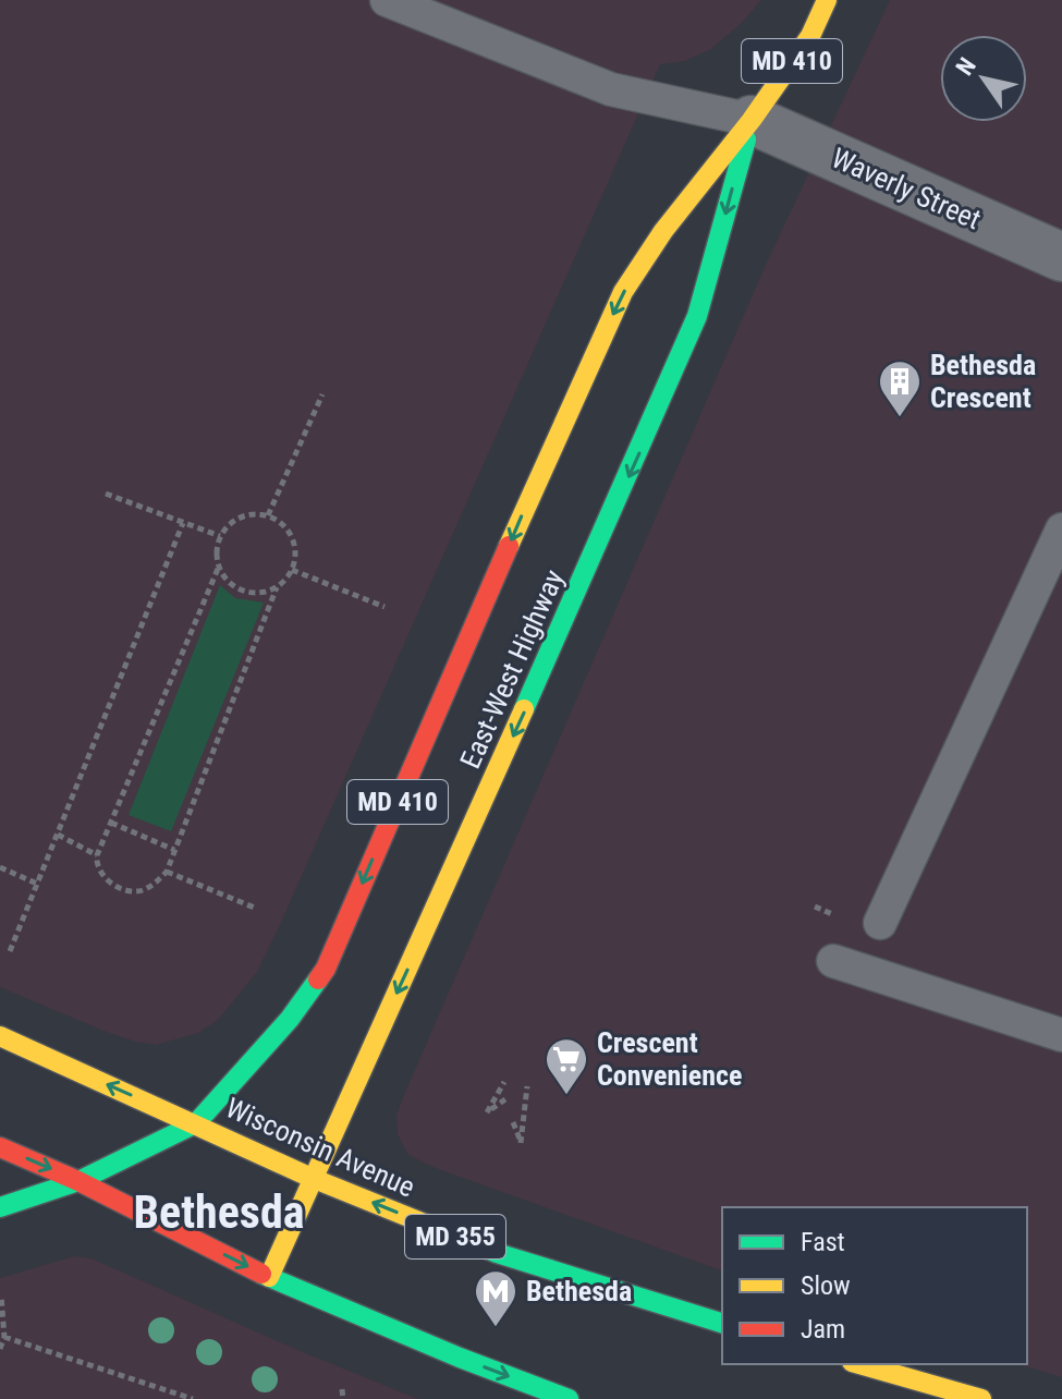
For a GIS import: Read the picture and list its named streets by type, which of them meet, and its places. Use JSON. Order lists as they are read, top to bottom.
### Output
{
  "streets": {
    "main road": [
      "MD 410",
      "East-West Highway",
      "Wisconsin Avenue",
      "MD 355"
    ],
    "street": ["Waverly Street"]
  },
  "crossings": [
    ["Waverly Street", "East-West Highway"],
    ["East-West Highway", "Wisconsin Avenue"]
  ],
  "one_way": ["East-West Highway"],
  "districts": ["Bethesda"],
  "places": {
    "building": ["Bethesda Crescent"],
    "supermarket": ["Crescent Convenience"],
    "metro station": ["Bethesda"]
  },
  "legend": ["Fast", "Slow", "Jam"],
  "north": "top left"
}
